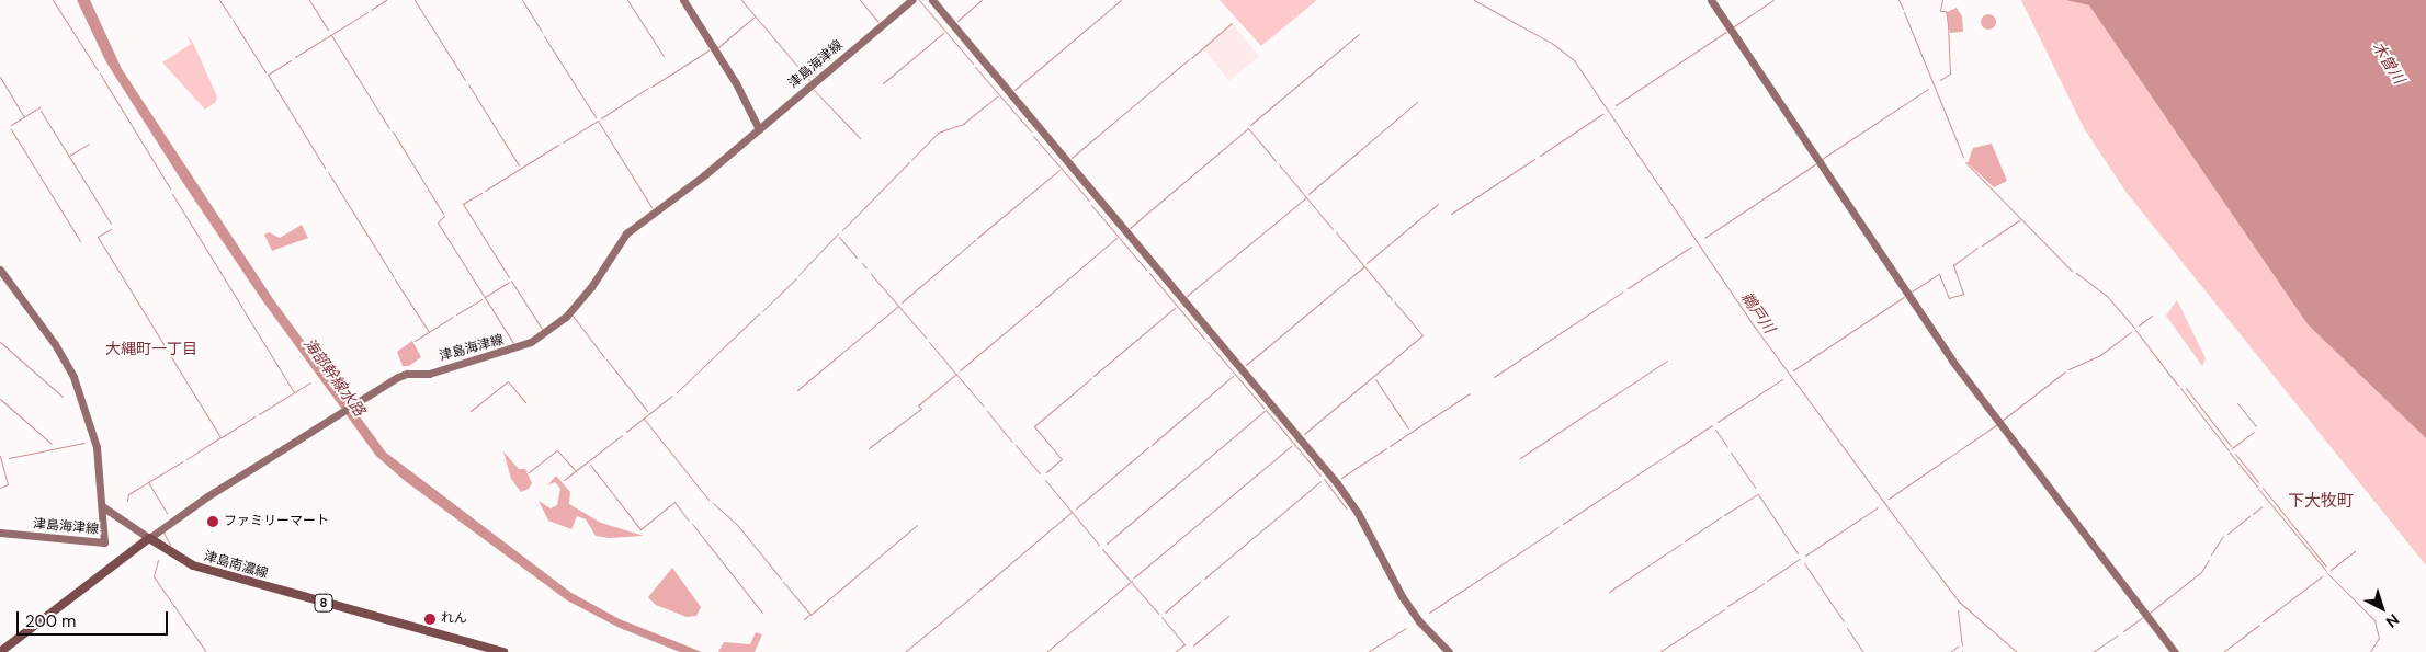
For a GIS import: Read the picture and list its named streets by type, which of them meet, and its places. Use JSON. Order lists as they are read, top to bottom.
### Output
{
  "streets": {
    "main road": ["津島南濃線", "8"],
    "street": ["津島海津線"]
  },
  "crossings": [
    ["津島海津線", "津島南濃線"]
  ],
  "districts": ["大縄町一丁目", "下大牧町"],
  "water": ["木曽川", "鵜戸川", "海部幹線水路"],
  "places": ["ファミリーマート", "れん"],
  "scale_bar": "200 m",
  "north": "bottom right"
}
